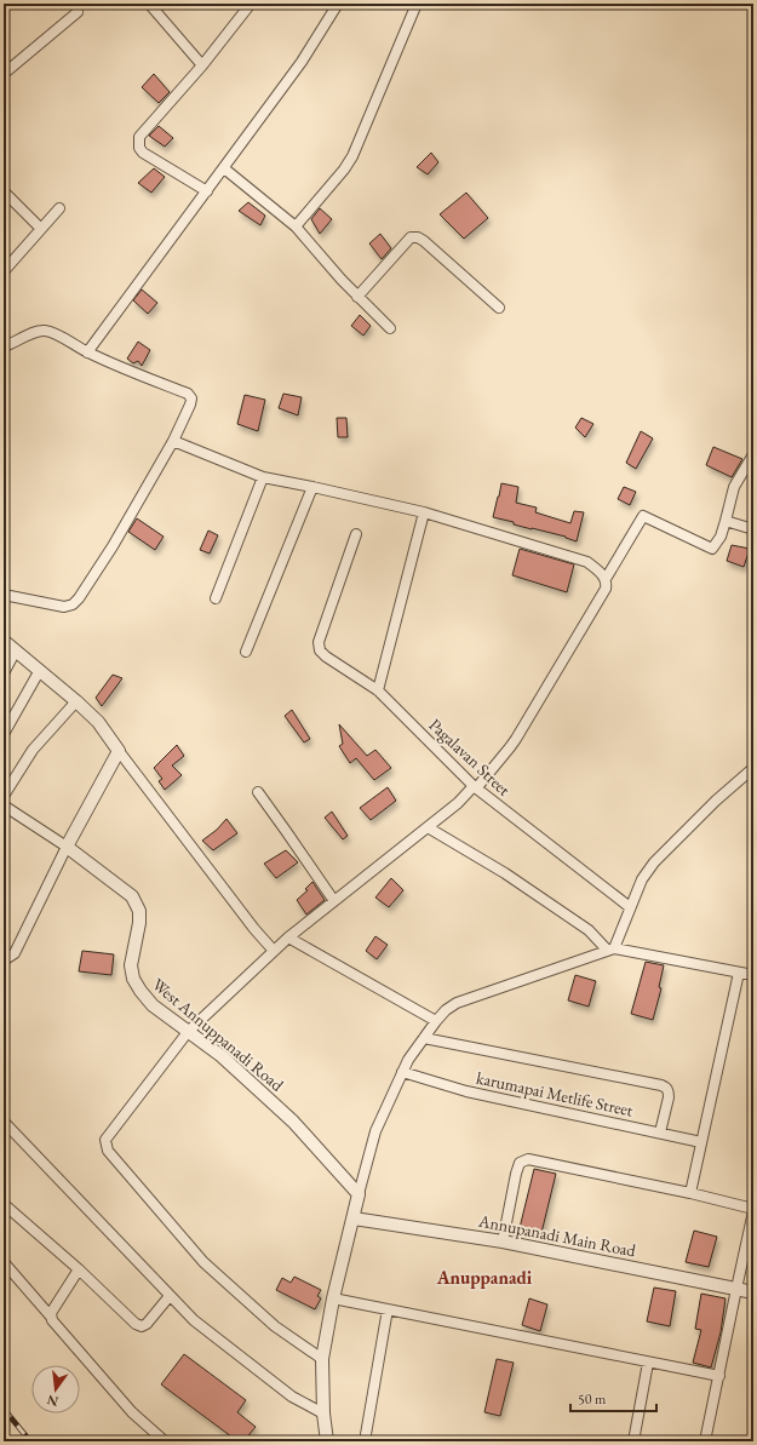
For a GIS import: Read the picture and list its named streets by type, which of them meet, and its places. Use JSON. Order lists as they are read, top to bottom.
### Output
{
  "streets": {
    "street": [
      "Pagalavan Street",
      "West Annuppanadi Road",
      "karumapai Metlife Street",
      "Annupanadi Main Road"
    ]
  },
  "districts": ["Anuppanadi"],
  "scale_bar": "50 m",
  "north": "bottom"
}
